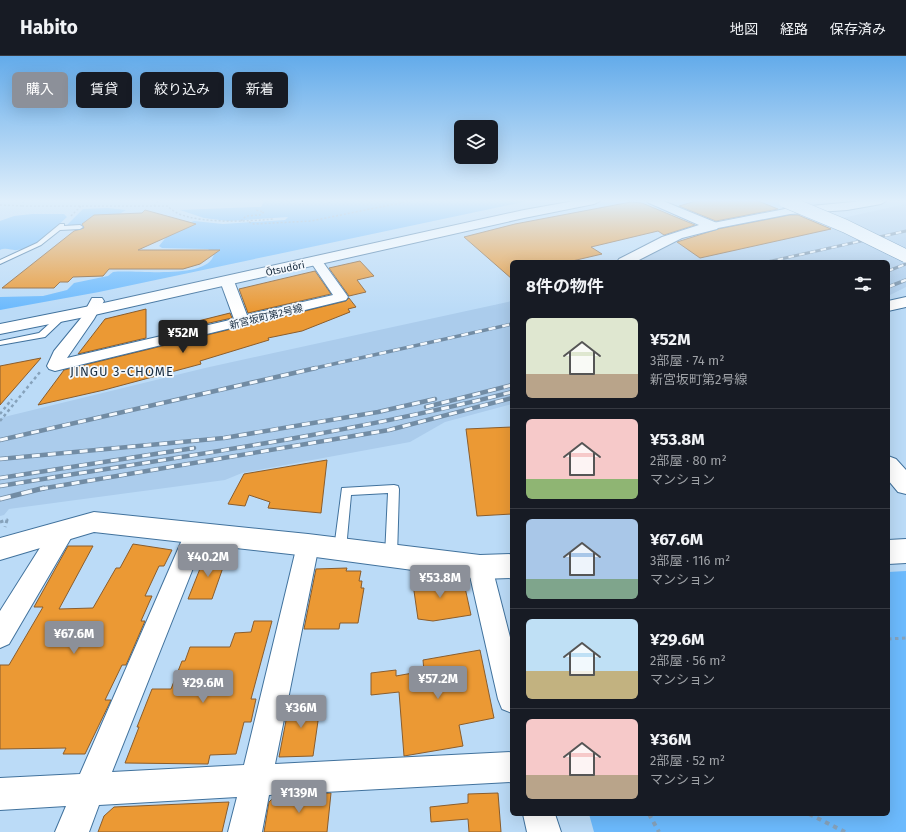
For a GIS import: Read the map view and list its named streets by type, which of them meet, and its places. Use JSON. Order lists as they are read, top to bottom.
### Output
{
  "streets": {
    "main road": ["Ōtsudōri"],
    "street": ["新宮坂町第2号線"]
  },
  "crossings": [
    ["Ōtsudōri", "新宮坂町第2号線"]
  ],
  "districts": ["JINGU 3-CHOME"],
  "page": {
    "header": "Habito",
    "nav": ["地図", "経路", "保存済み"],
    "chip": [
      "購入",
      "賃貸",
      "絞り込み",
      "新着"
    ],
    "heading": "8件の物件",
    "list": [
      {
        "name": "¥52M",
        "note": "3部屋 · 74 m² · 新宮坂町第2号線"
      },
      {
        "name": "¥53.8M",
        "note": "2部屋 · 80 m² · マンション"
      },
      {
        "name": "¥67.6M",
        "note": "3部屋 · 116 m² · マンション"
      },
      {
        "name": "¥29.6M",
        "note": "2部屋 · 56 m² · マンション"
      },
      {
        "name": "¥36M",
        "note": "2部屋 · 52 m² · マンション"
      }
    ],
    "price": [
      "¥52M",
      "¥40.2M",
      "¥53.8M",
      "¥67.6M",
      "¥57.2M",
      "¥29.6M",
      "¥36M",
      "¥139M"
    ]
  }
}
